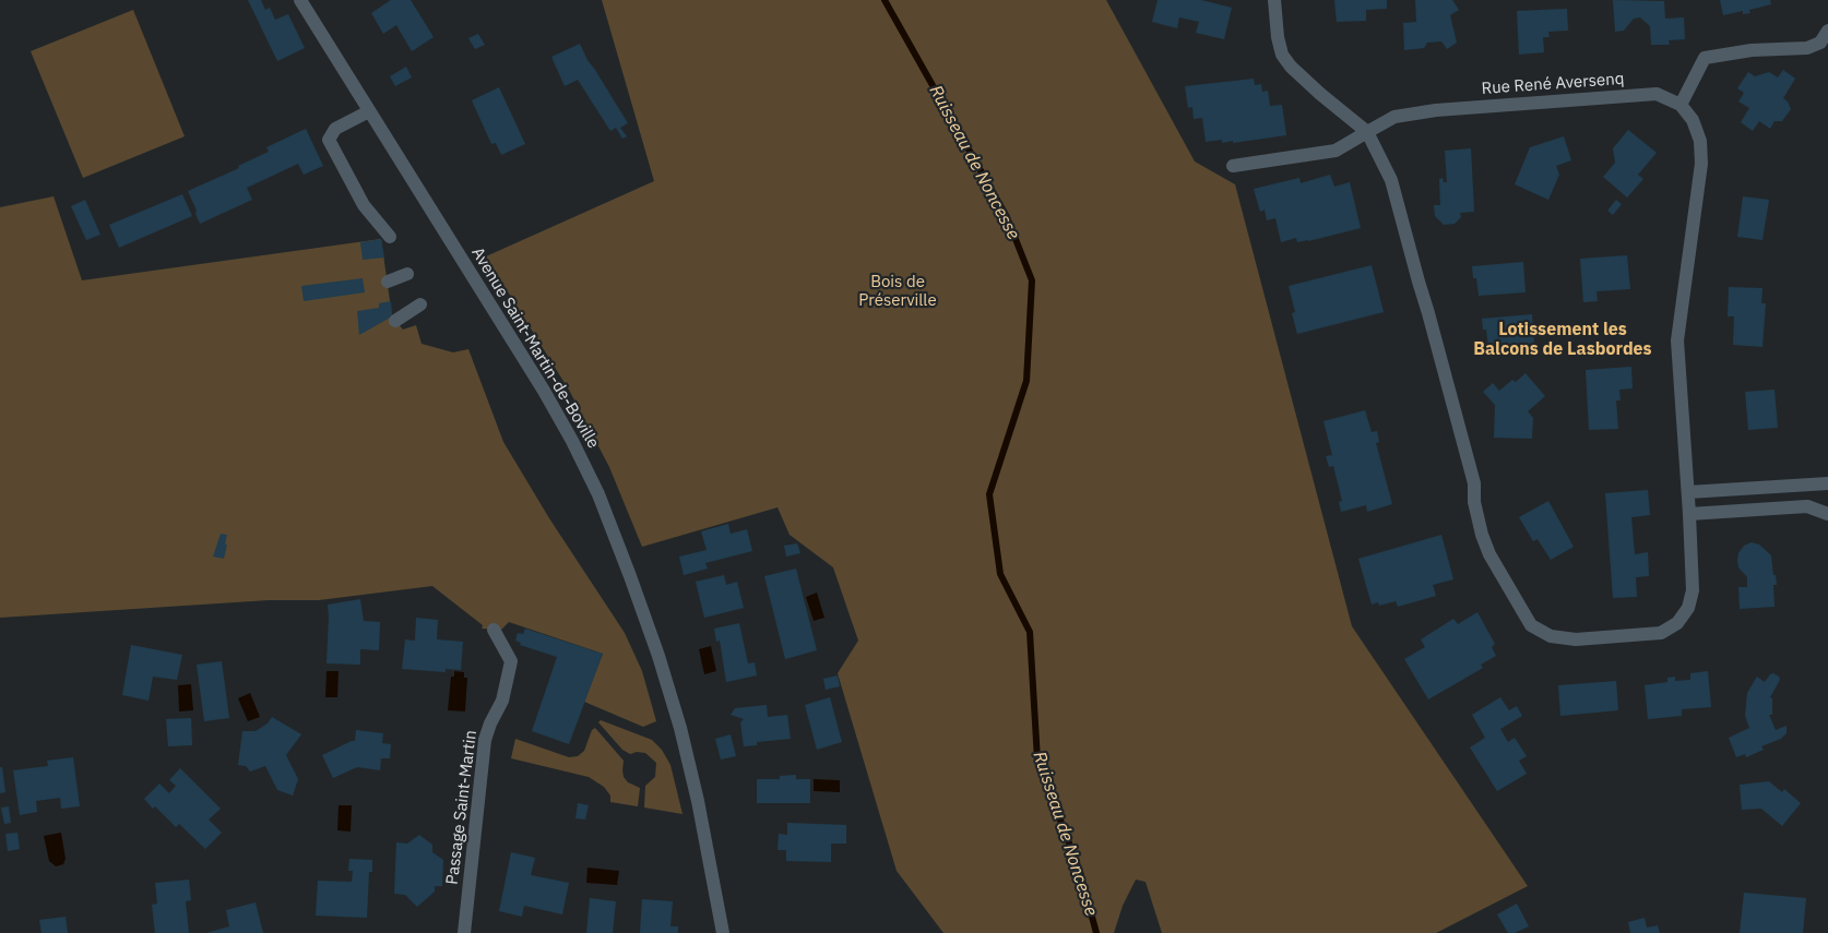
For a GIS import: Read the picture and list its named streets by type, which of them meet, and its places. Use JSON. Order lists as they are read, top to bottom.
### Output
{
  "streets": {
    "street": ["Rue René Aversenq", "Avenue Saint-Martin-de-Boville", "Passage Saint-Martin"]
  },
  "districts": ["Lotissement les Balcons de Lasbordes"],
  "water": ["Ruisseau de Noncesse"],
  "parks": ["Bois de Préserville"]
}
